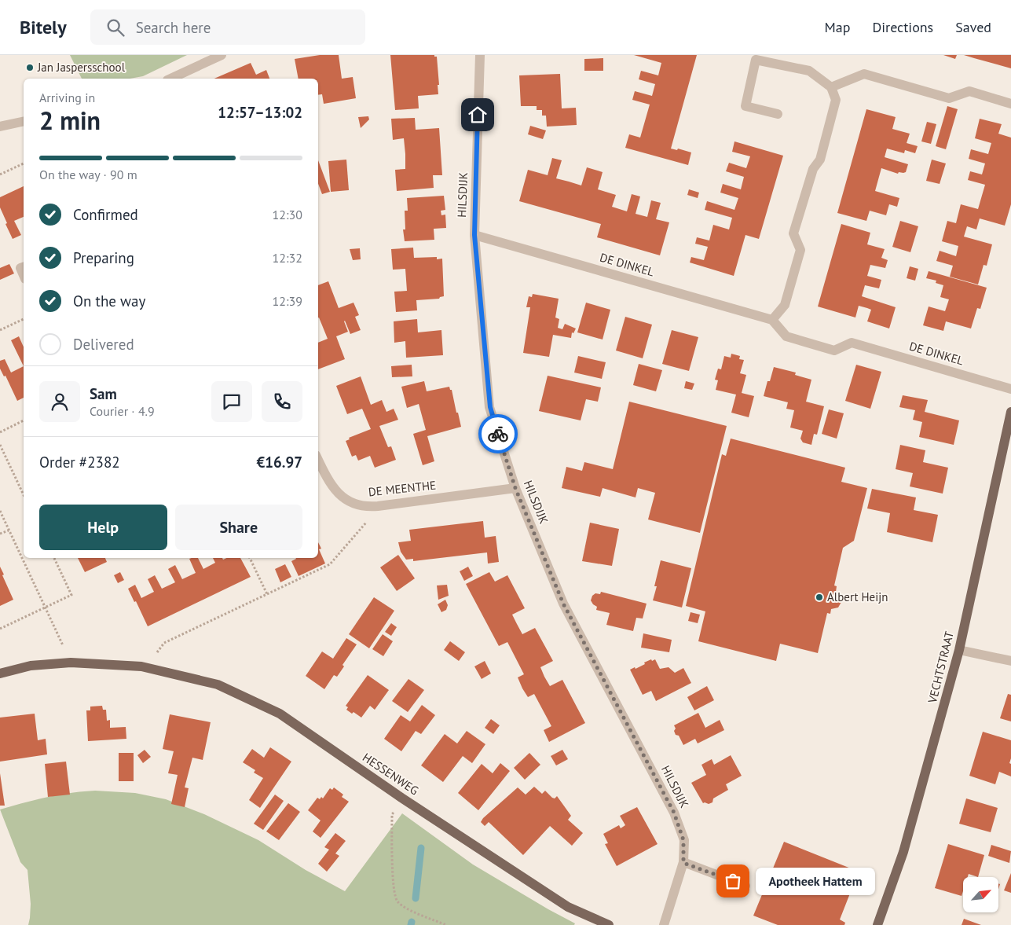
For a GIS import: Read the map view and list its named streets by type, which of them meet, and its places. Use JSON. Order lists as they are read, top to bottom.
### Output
{
  "streets": {
    "main road": ["VECHTSTRAAT", "HESSENWEG"],
    "street": ["HILSDIJK", "DE DINKEL", "DE MEENTHE"]
  },
  "crossings": [
    ["HILSDIJK", "DE DINKEL"],
    ["HILSDIJK", "DE MEENTHE"]
  ],
  "places": ["Jan Jaspersschool", "Albert Heijn", "Apotheek Hattem"],
  "north": "top right",
  "page": {
    "header": "Bitely",
    "search": "Search here",
    "nav": ["Map", "Directions", "Saved"],
    "heading": ["2 min", "Arriving in", "12:57–13:02"],
    "panel": [
      "Sam",
      "Courier · 4.9",
      "Order #2382",
      "€16.97"
    ],
    "bar": "On the way · 90 m",
    "list": [
      ["Confirmed", "12:30"],
      ["Preparing", "12:32"],
      ["On the way", "12:39"],
      "Delivered"
    ],
    "buttons": ["Help", "Share"],
    "bubble": "Apotheek Hattem"
  }
}
